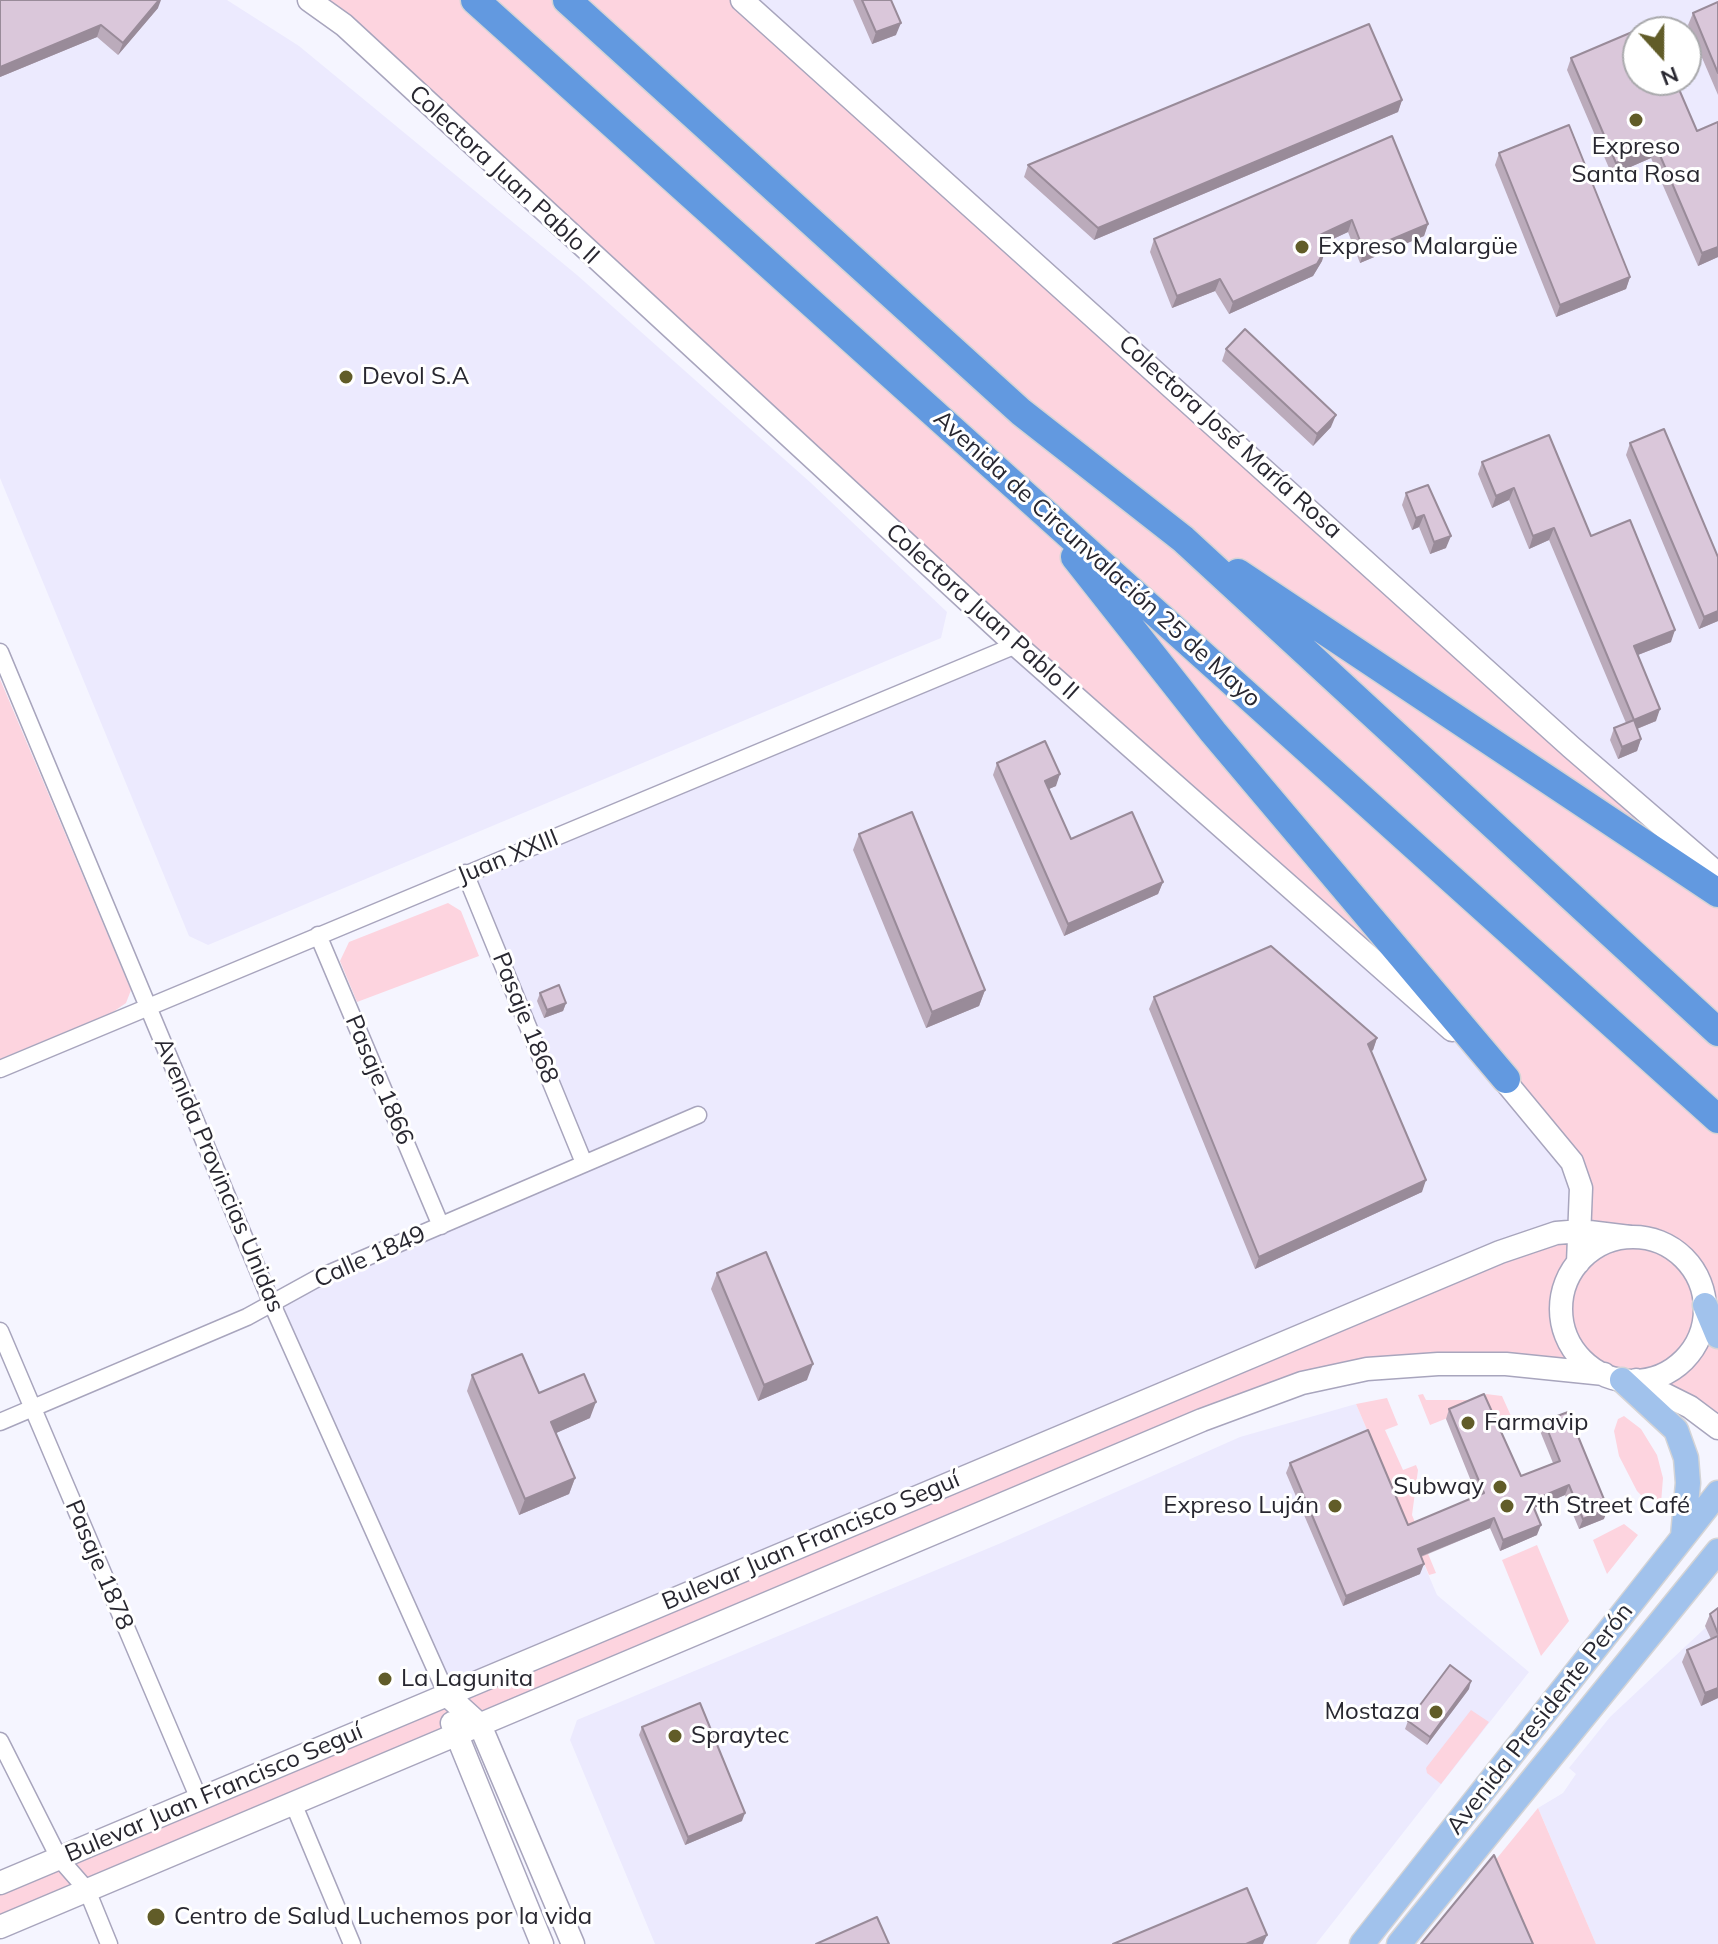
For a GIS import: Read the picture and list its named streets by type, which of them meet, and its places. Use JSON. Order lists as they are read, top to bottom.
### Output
{
  "streets": {
    "highway": ["Avenida de Circunvalación 25 de Mayo"],
    "main road": [
      "Colectora Juan Pablo II",
      "Colectora José María Rosa",
      "Avenida Provincias Unidas",
      "Bulevar Juan Francisco Seguí",
      "Avenida Presidente Perón"
    ],
    "street": [
      "Juan XXIII",
      "Pasaje 1868",
      "Pasaje 1866",
      "Calle 1849",
      "Pasaje 1878"
    ]
  },
  "crossings": [
    ["Colectora Juan Pablo II", "Juan XXIII"],
    ["Colectora Juan Pablo II", "Bulevar Juan Francisco Seguí"],
    ["Juan XXIII", "Pasaje 1868"],
    ["Juan XXIII", "Pasaje 1866"],
    ["Juan XXIII", "Avenida Provincias Unidas"],
    ["Pasaje 1868", "Calle 1849"],
    ["Pasaje 1866", "Calle 1849"],
    ["Avenida Provincias Unidas", "Calle 1849"],
    ["Avenida Provincias Unidas", "Bulevar Juan Francisco Seguí"],
    ["Calle 1849", "Pasaje 1878"],
    ["Bulevar Juan Francisco Seguí", "Pasaje 1878"]
  ],
  "places": [
    "Expreso Santa Rosa",
    "Expreso Malargüe",
    "Devol S.A",
    "Farmavip",
    "Subway",
    "Expreso Luján",
    "7th Street Café",
    "La Lagunita",
    "Mostaza",
    "Spraytec",
    "Centro de Salud Luchemos por la vida"
  ],
  "north": "bottom"
}
